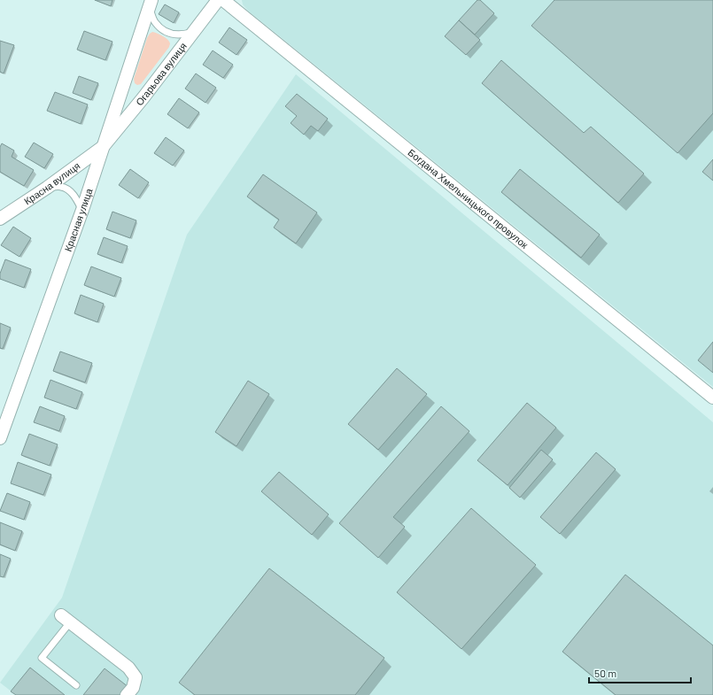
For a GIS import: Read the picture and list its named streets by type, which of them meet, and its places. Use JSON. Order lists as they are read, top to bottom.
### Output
{
  "streets": {
    "street": [
      "Огарьова вулиця",
      "Красна вулиця",
      "Богдана Хмельницького провулок",
      "Красная улица"
    ]
  },
  "crossings": [
    ["Огарьова вулиця", "Красна вулиця"],
    ["Огарьова вулиця", "Красная улица"],
    ["Красна вулиця", "Красная улица"]
  ],
  "scale_bar": "50 m"
}
